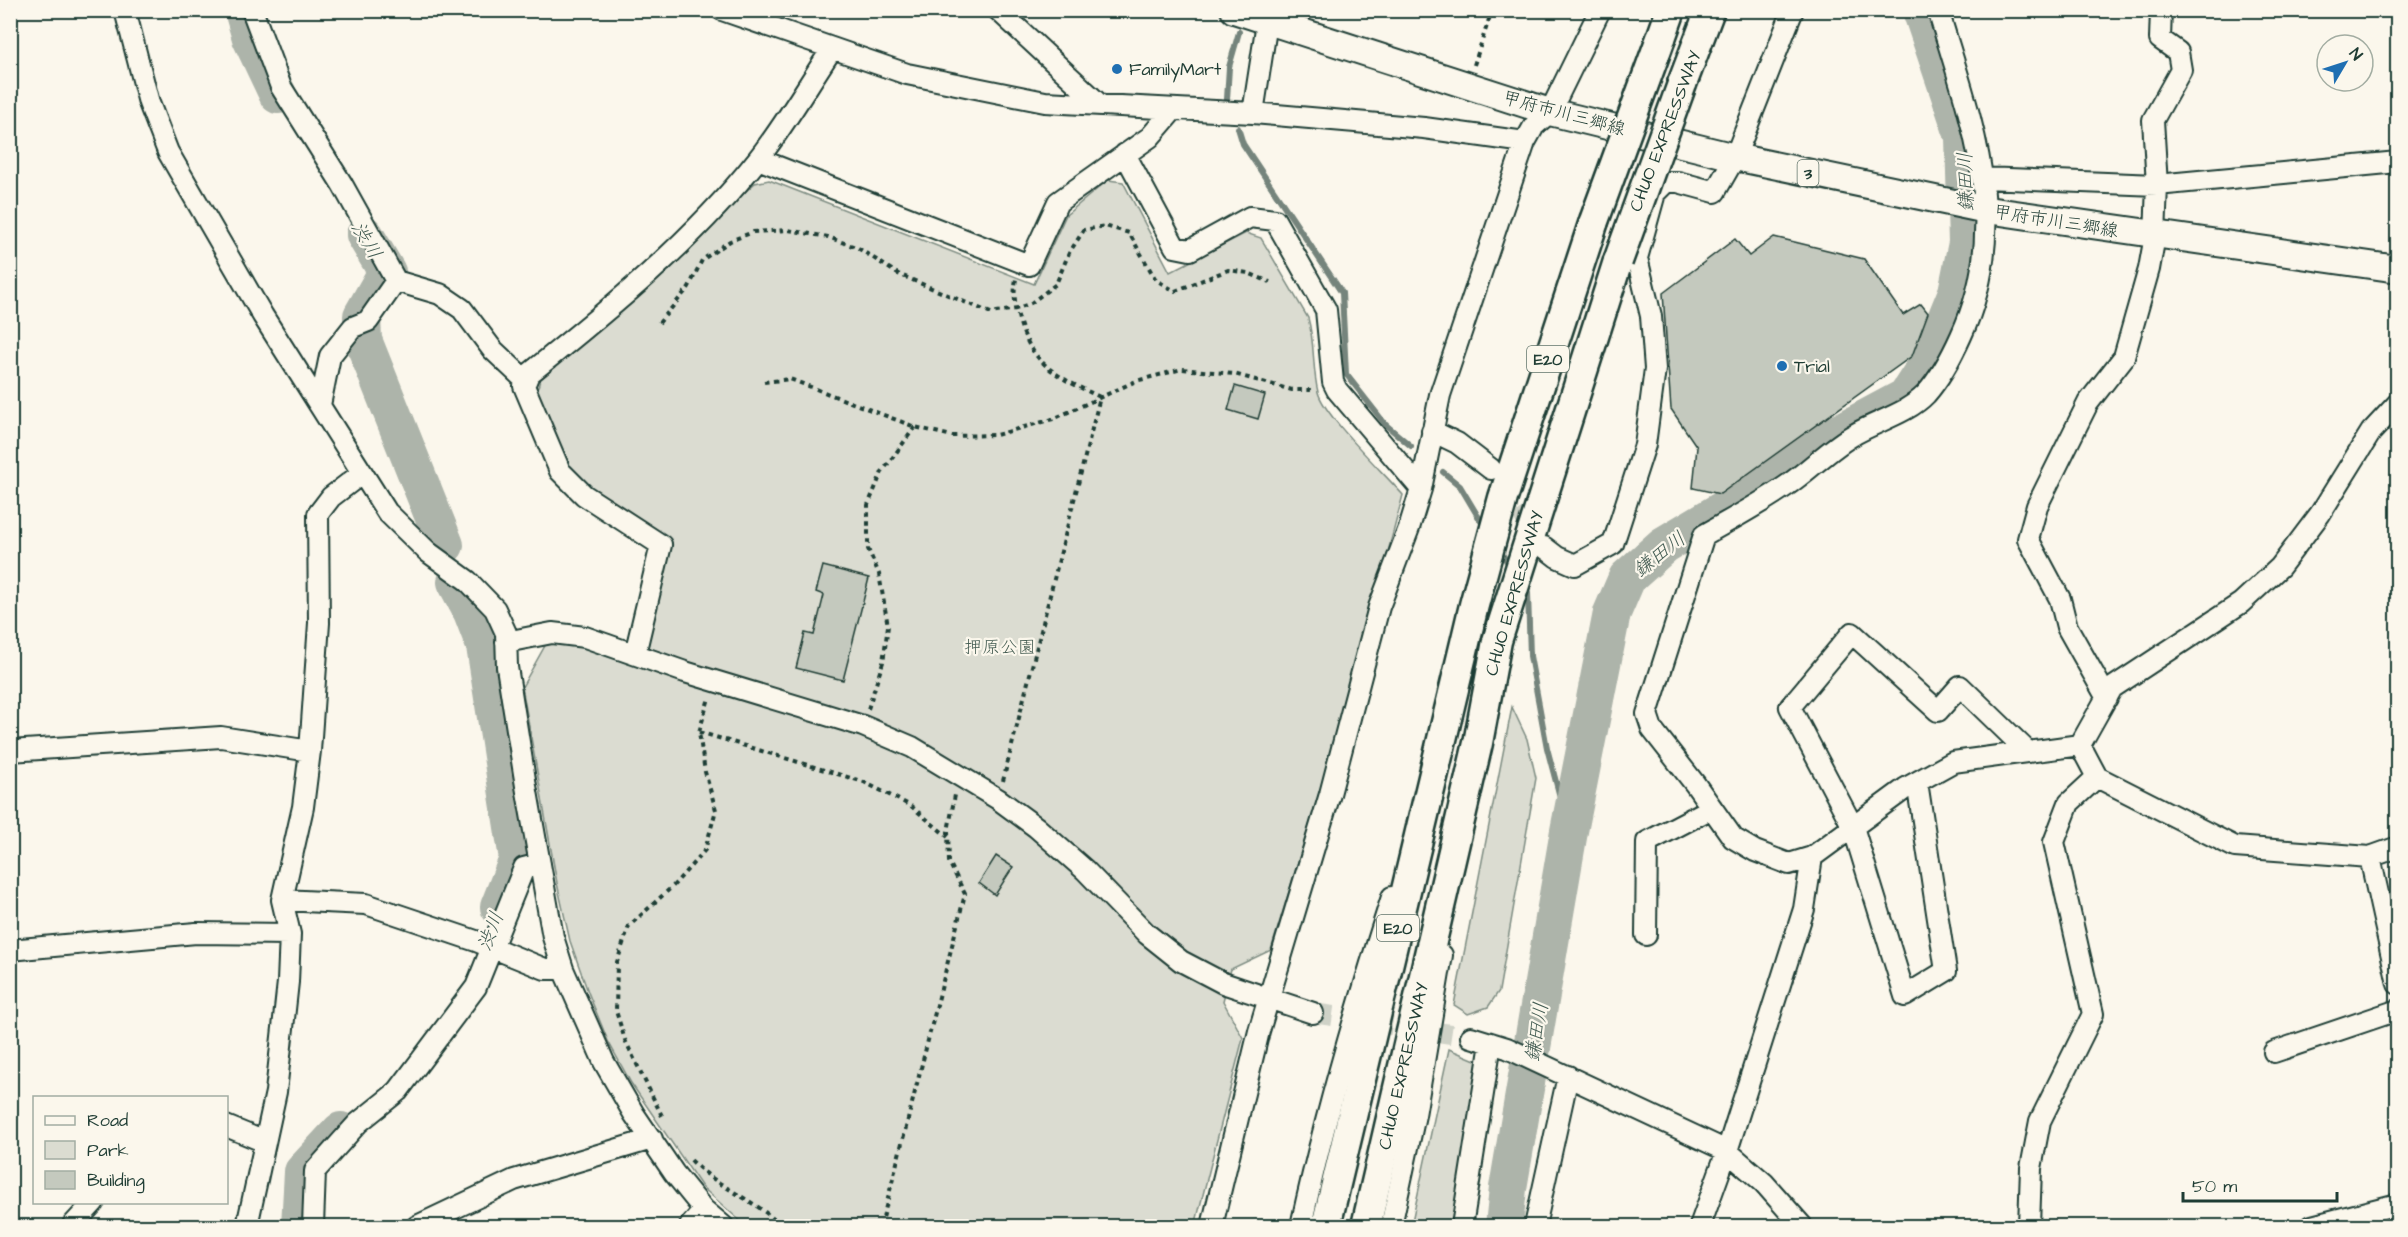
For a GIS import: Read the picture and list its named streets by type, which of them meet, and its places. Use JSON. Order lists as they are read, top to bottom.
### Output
{
  "streets": {
    "highway": ["CHUO EXPRESSWAY", "E20"],
    "main road": ["甲府市川三郷線", "3"]
  },
  "water": ["鎌田川", "渋川"],
  "parks": ["押原公園"],
  "places": ["FamilyMart", "Trial"],
  "legend": ["Road", "Park", "Building"],
  "scale_bar": "50 m",
  "north": "top right"
}
